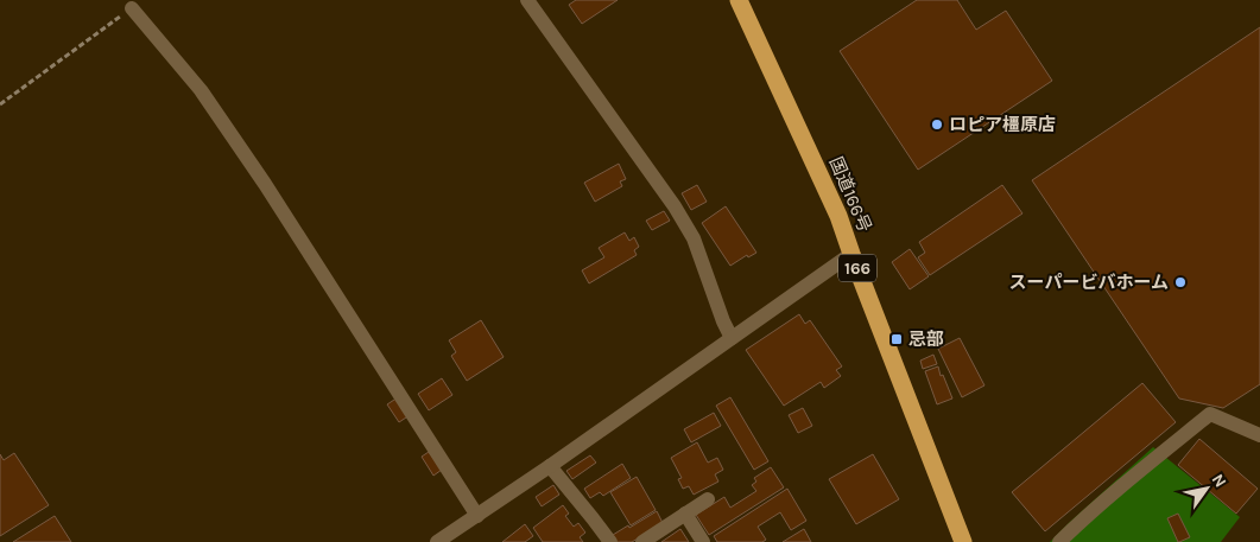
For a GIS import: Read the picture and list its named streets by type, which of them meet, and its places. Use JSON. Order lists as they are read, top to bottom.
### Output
{
  "streets": {
    "highway": ["国道166号", "166"]
  },
  "places": {
    "other": ["ロピア橿原店", "スーパービバホーム"],
    "transit": ["忌部"]
  },
  "north": "top right"
}
